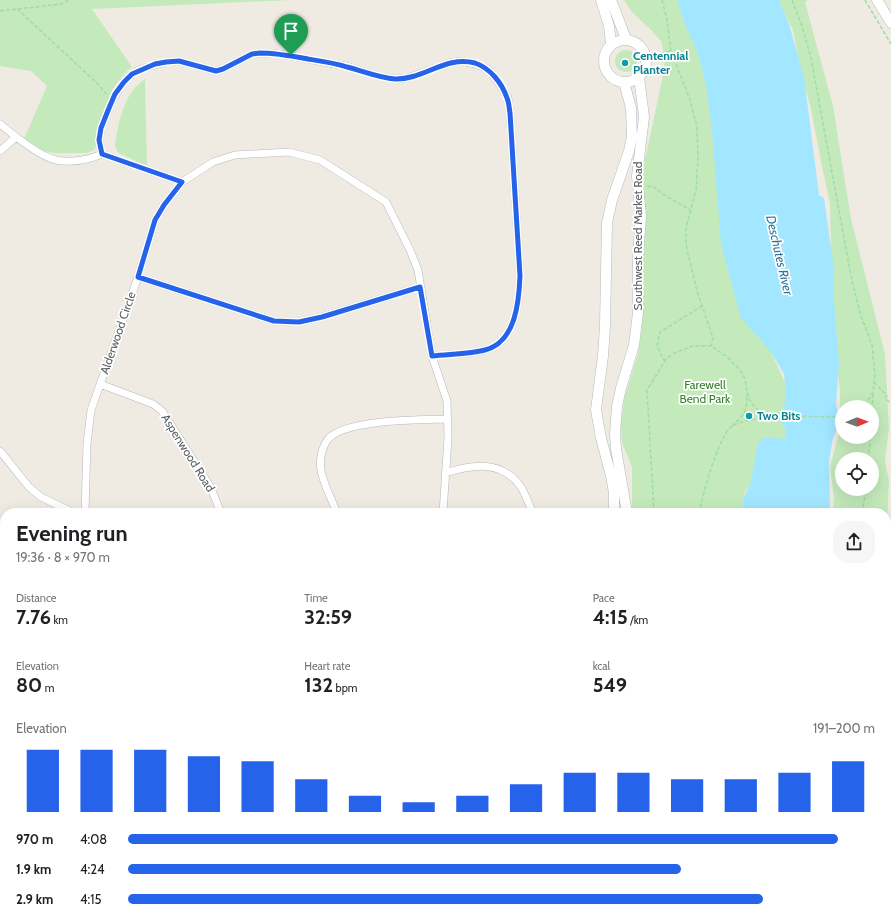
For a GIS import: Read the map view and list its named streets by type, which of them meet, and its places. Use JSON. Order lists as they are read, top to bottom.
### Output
{
  "streets": {
    "main road": ["Southwest Reed Market Road"],
    "street": ["Alderwood Circle", "Aspenwood Road"]
  },
  "crossings": [
    ["Alderwood Circle", "Aspenwood Road"]
  ],
  "water": ["Deschutes River"],
  "parks": ["Farewell Bend Park"],
  "places": ["Centennial Planter", "Two Bits"],
  "north": "right",
  "page": {
    "heading": ["Evening run", "19:36 · 8 × 970 m"],
    "stats": [
      ["Distance", "7.76 km"],
      ["Time", "32:59"],
      ["Pace", "4:15 /km"],
      ["Elevation", "80 m"],
      ["Heart rate", "132 bpm"],
      ["kcal", "549"]
    ],
    "chart": ["Elevation", "191–200 m"],
    "list": [
      {
        "name": "970 m",
        "note": "4:08"
      },
      {
        "name": "1.9 km",
        "note": "4:24"
      },
      {
        "name": "2.9 km",
        "note": "4:15"
      }
    ]
  }
}
